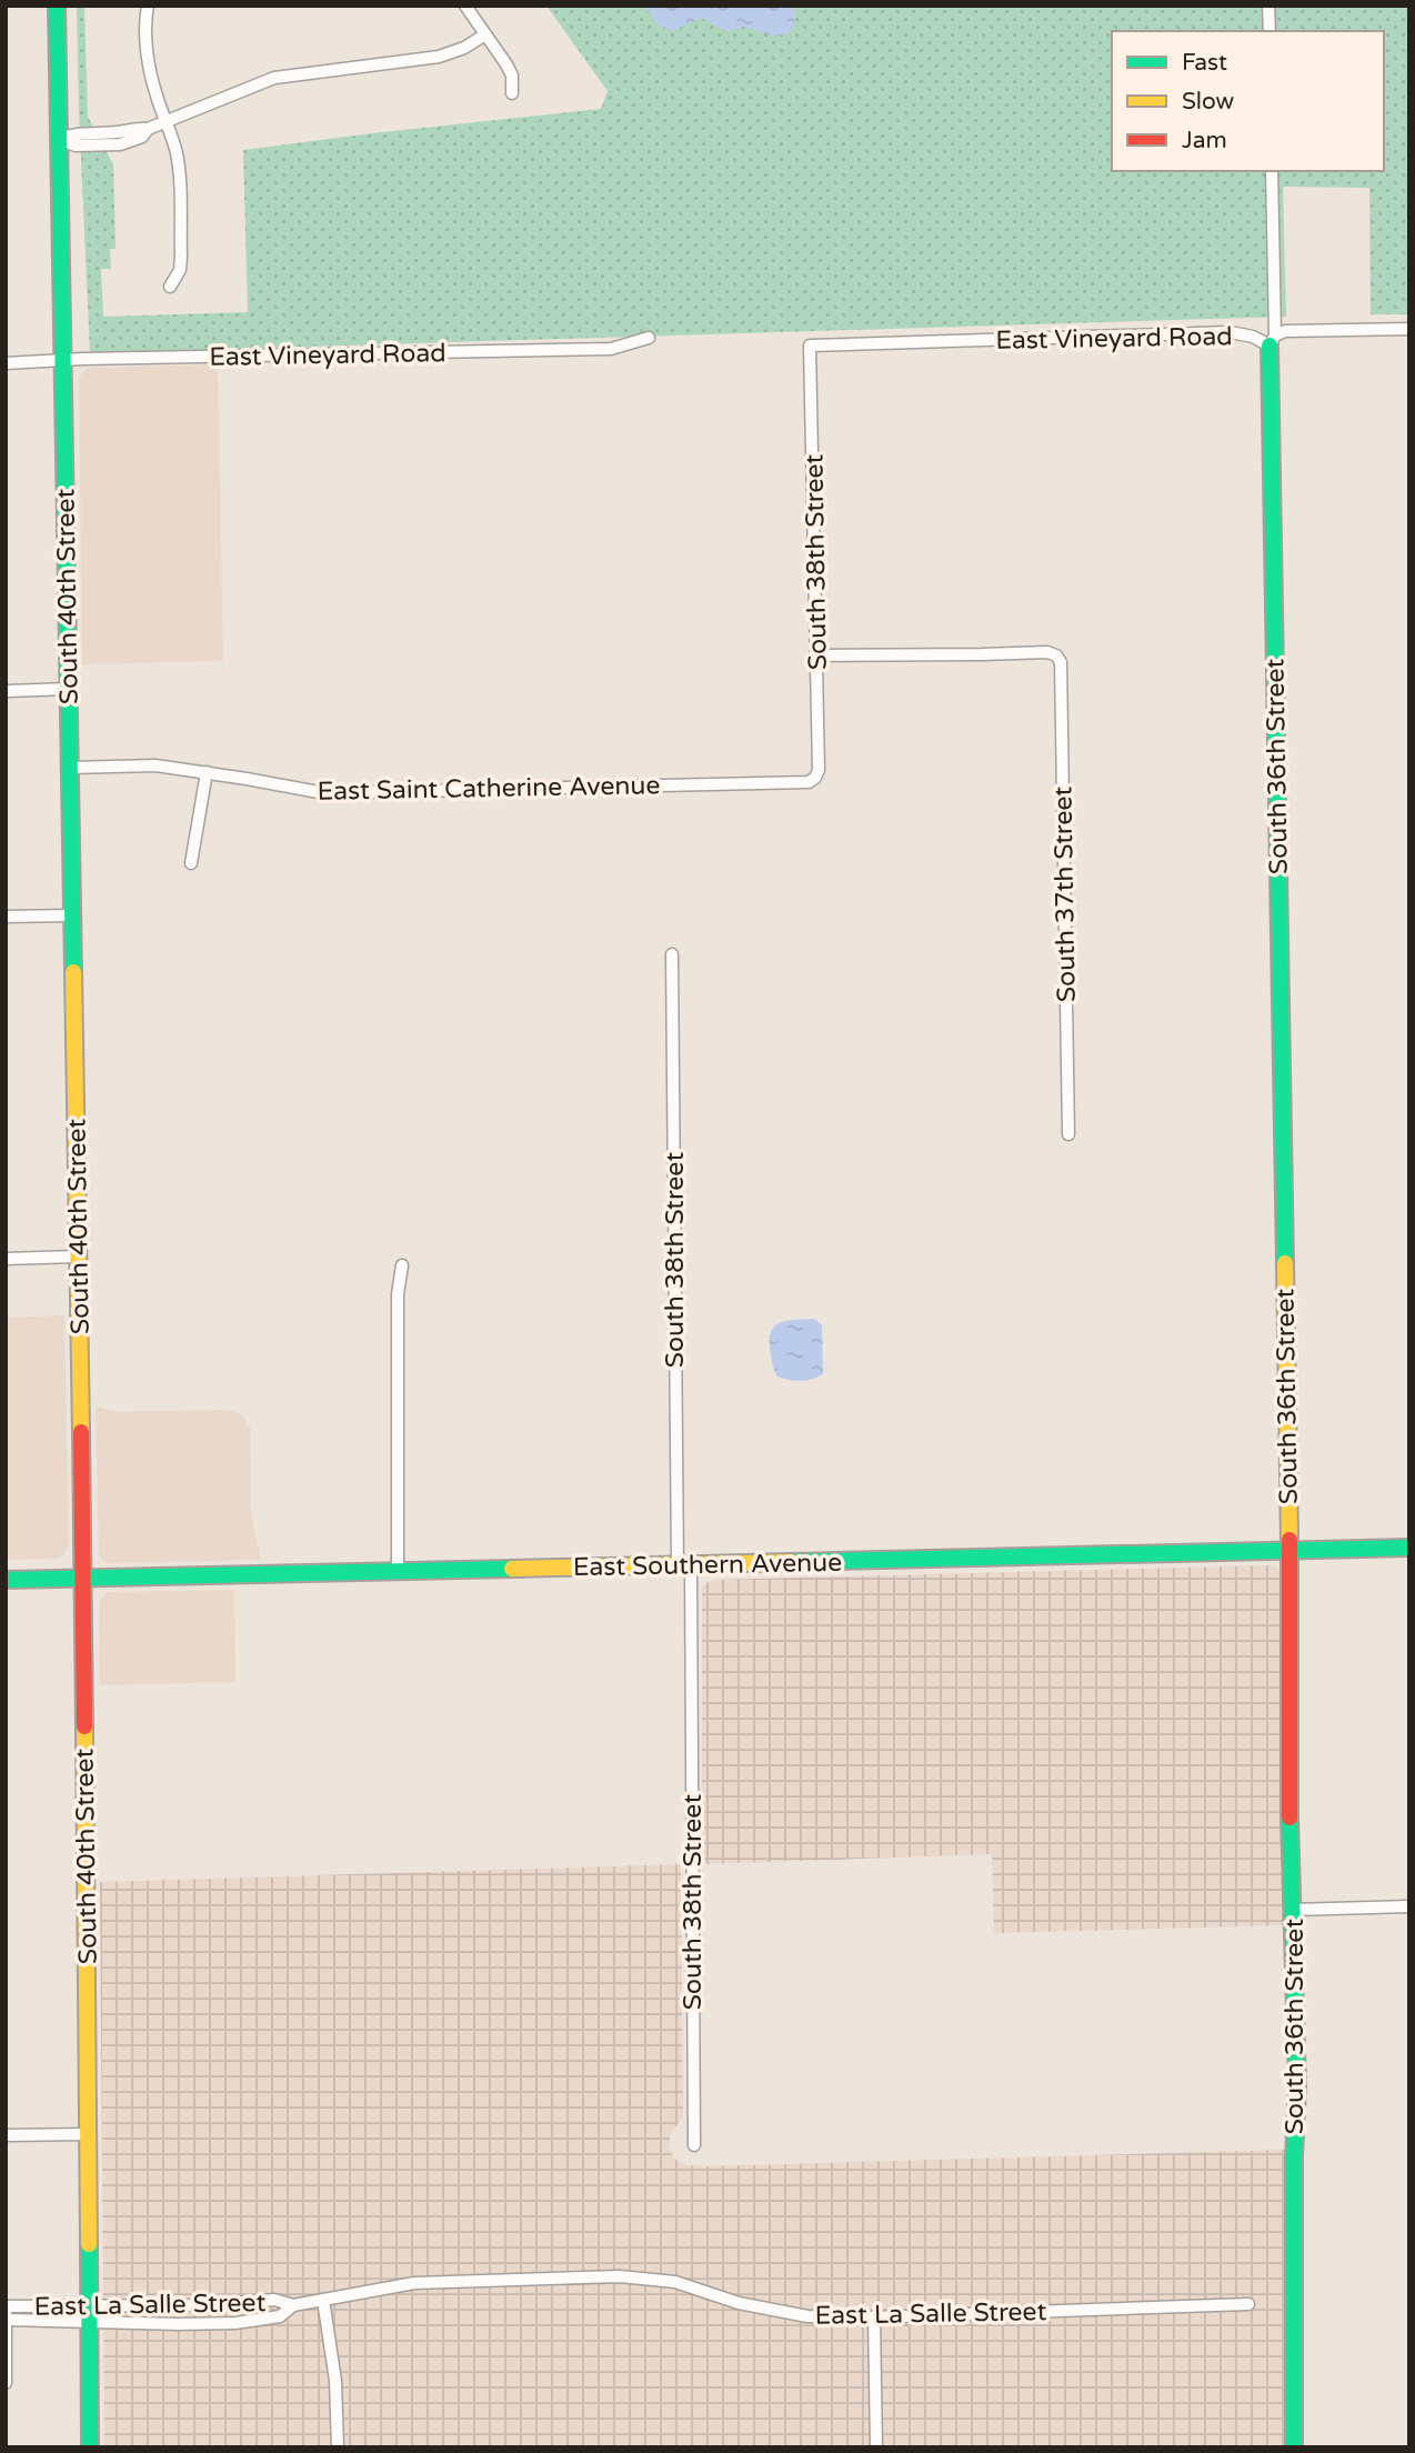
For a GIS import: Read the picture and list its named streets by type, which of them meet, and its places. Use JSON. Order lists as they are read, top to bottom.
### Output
{
  "streets": {
    "main road": ["South 40th Street", "South 36th Street", "East Southern Avenue"],
    "street": [
      "East Vineyard Road",
      "South 38th Street",
      "East Saint Catherine Avenue",
      "South 37th Street",
      "East La Salle Street"
    ]
  },
  "crossings": [
    ["East Vineyard Road", "South 38th Street"],
    ["East Vineyard Road", "South 40th Street"],
    ["East Vineyard Road", "South 36th Street"],
    ["South 38th Street", "East Saint Catherine Avenue"],
    ["South 38th Street", "South 37th Street"],
    ["South 38th Street", "East Southern Avenue"],
    ["South 40th Street", "East Saint Catherine Avenue"],
    ["South 40th Street", "East Southern Avenue"],
    ["South 40th Street", "East La Salle Street"],
    ["South 36th Street", "East Southern Avenue"]
  ],
  "legend": ["Fast", "Slow", "Jam"]
}
